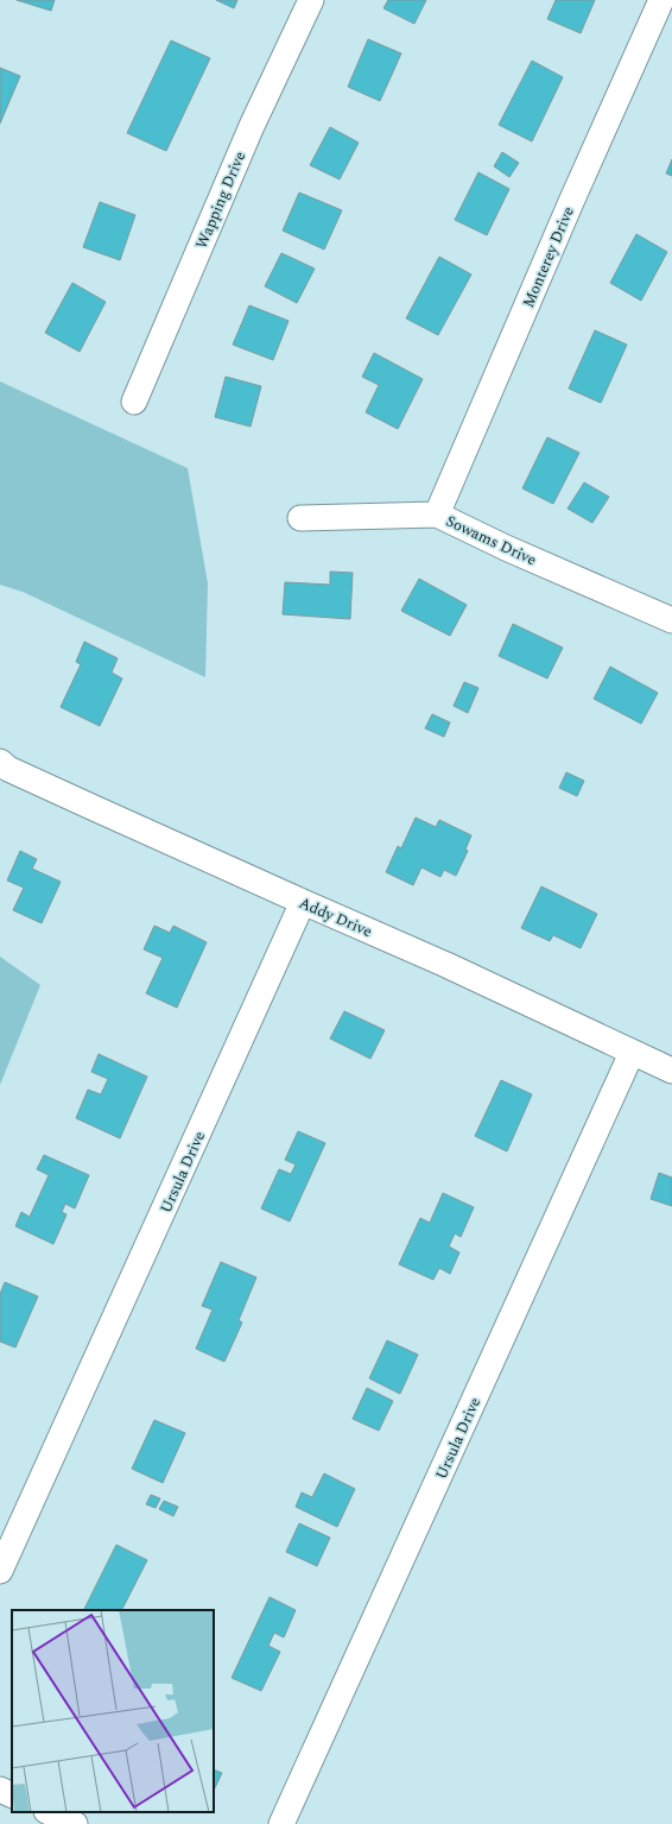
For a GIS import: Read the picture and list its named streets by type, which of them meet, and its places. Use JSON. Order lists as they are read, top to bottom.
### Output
{
  "streets": {
    "street": [
      "Wapping Drive",
      "Monterey Drive",
      "Sowams Drive",
      "Addy Drive",
      "Ursula Drive"
    ]
  },
  "crossings": [
    ["Monterey Drive", "Sowams Drive"],
    ["Addy Drive", "Ursula Drive"]
  ]
}
